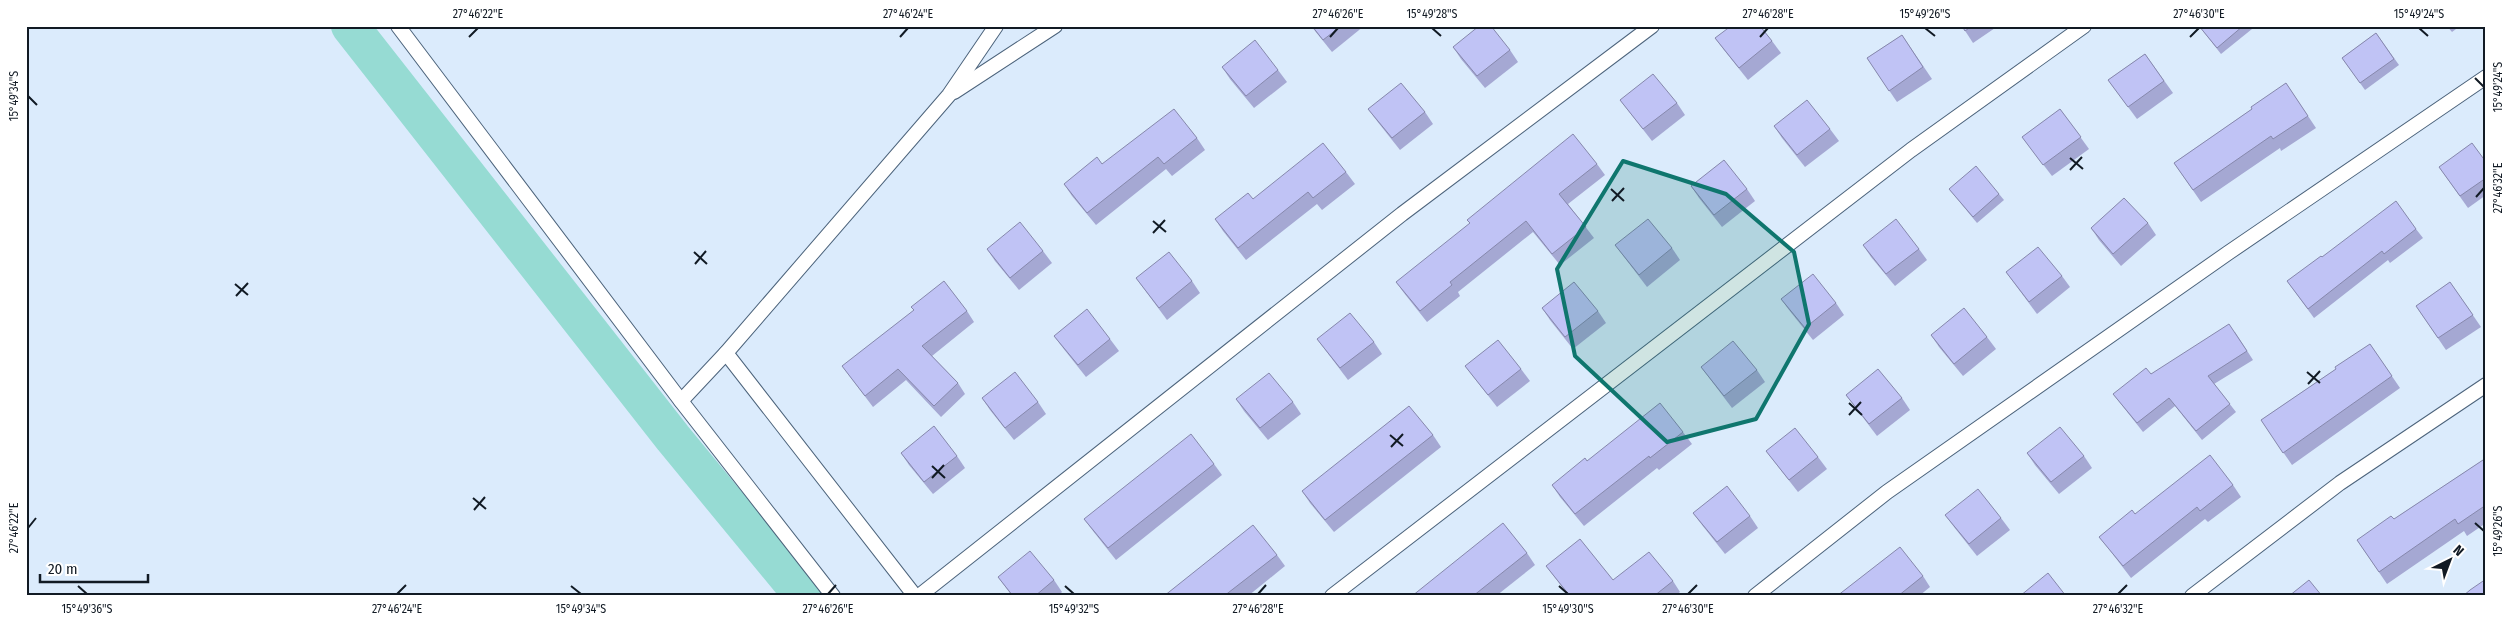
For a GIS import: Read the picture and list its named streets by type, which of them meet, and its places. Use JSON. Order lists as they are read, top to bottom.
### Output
{
  "scale_bar": "20 m",
  "north": "top right",
  "coordinates": [
    "27°46'22\"E",
    "27°46'24\"E",
    "27°46'26\"E",
    "15°49'28\"S",
    "27°46'28\"E",
    "15°49'26\"S",
    "27°46'30\"E",
    "15°49'24\"S",
    "15°49'34\"S",
    "27°46'32\"E",
    "15°49'36\"S",
    "15°49'32\"S",
    "15°49'30\"S"
  ]
}
